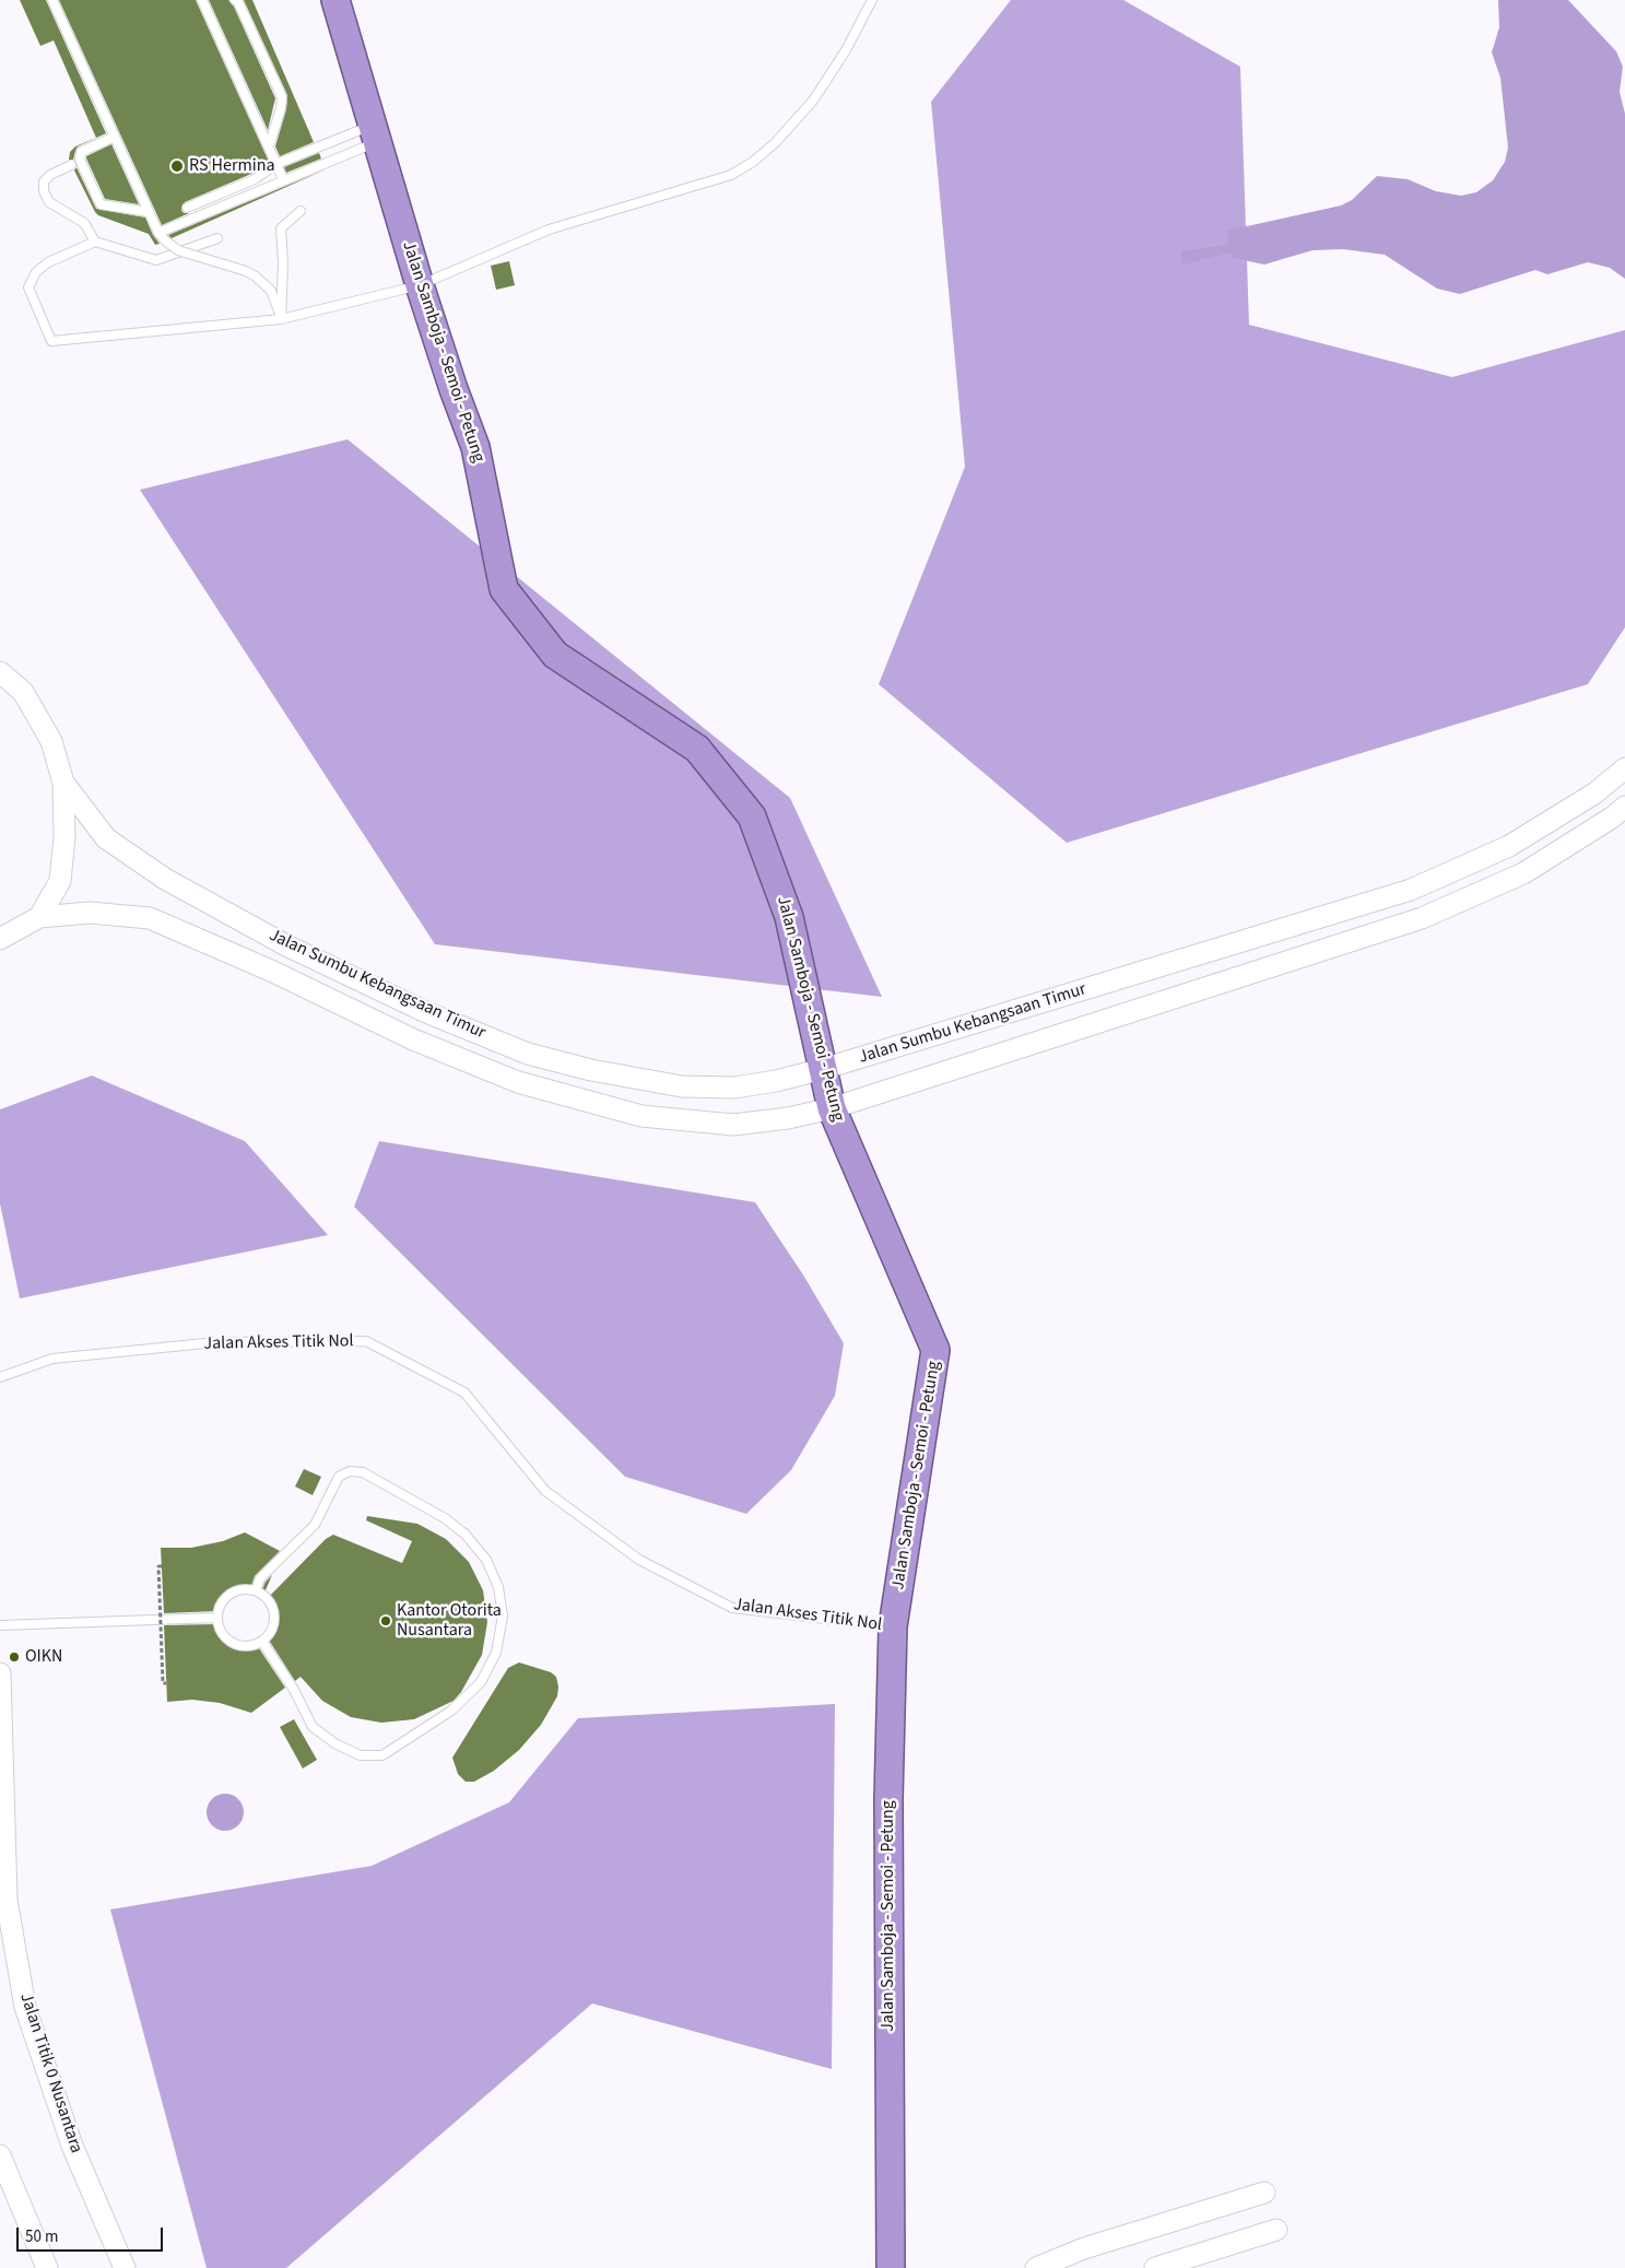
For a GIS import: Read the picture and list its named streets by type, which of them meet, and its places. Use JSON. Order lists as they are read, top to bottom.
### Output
{
  "streets": {
    "highway": ["Jalan Samboja - Semoi - Petung"],
    "street": ["Jalan Sumbu Kebangsaan Timur", "Jalan Titik 0 Nusantara"],
    "lane": ["Jalan Akses Titik Nol"]
  },
  "crossings": [
    ["Jalan Samboja - Semoi - Petung", "Jalan Sumbu Kebangsaan Timur"],
    ["Jalan Samboja - Semoi - Petung", "Jalan Akses Titik Nol"]
  ],
  "places": ["RS Hermina", "Kantor Otorita Nusantara", "OIKN"],
  "scale_bar": "50 m"
}
